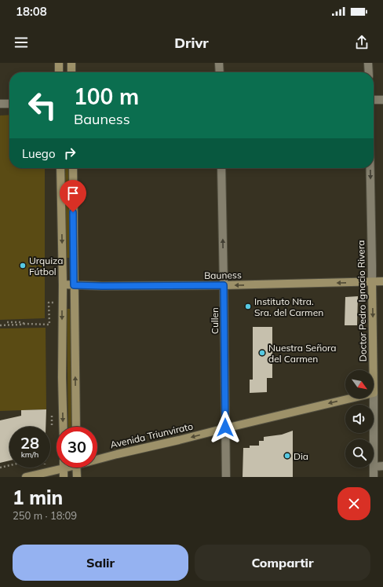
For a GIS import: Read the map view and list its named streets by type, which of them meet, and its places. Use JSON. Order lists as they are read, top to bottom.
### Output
{
  "streets": {
    "street": [
      "Bauness",
      "Doctor Pedro Ignacio Rivera",
      "Cullen",
      "Avenida Triunvirato"
    ]
  },
  "crossings": [
    ["Bauness", "Doctor Pedro Ignacio Rivera"],
    ["Bauness", "Cullen"],
    ["Cullen", "Avenida Triunvirato"]
  ],
  "one_way": [
    "Bauness",
    "Doctor Pedro Ignacio Rivera",
    "Cullen",
    "Avenida Triunvirato"
  ],
  "places": [
    "Urquiza Fútbol",
    "Instituto Ntra. Sra. del Carmen",
    "Nuestra Señora del Carmen",
    "Dia"
  ],
  "north": "bottom right",
  "page": {
    "status": "18:08",
    "header": "Drivr",
    "turn": ["100 m", "Bauness"],
    "then": "Luego",
    "speed": "28 km/h",
    "limit": "30",
    "heading": ["1 min", "250 m · 18:09"],
    "buttons": ["Salir", "Compartir"]
  }
}
